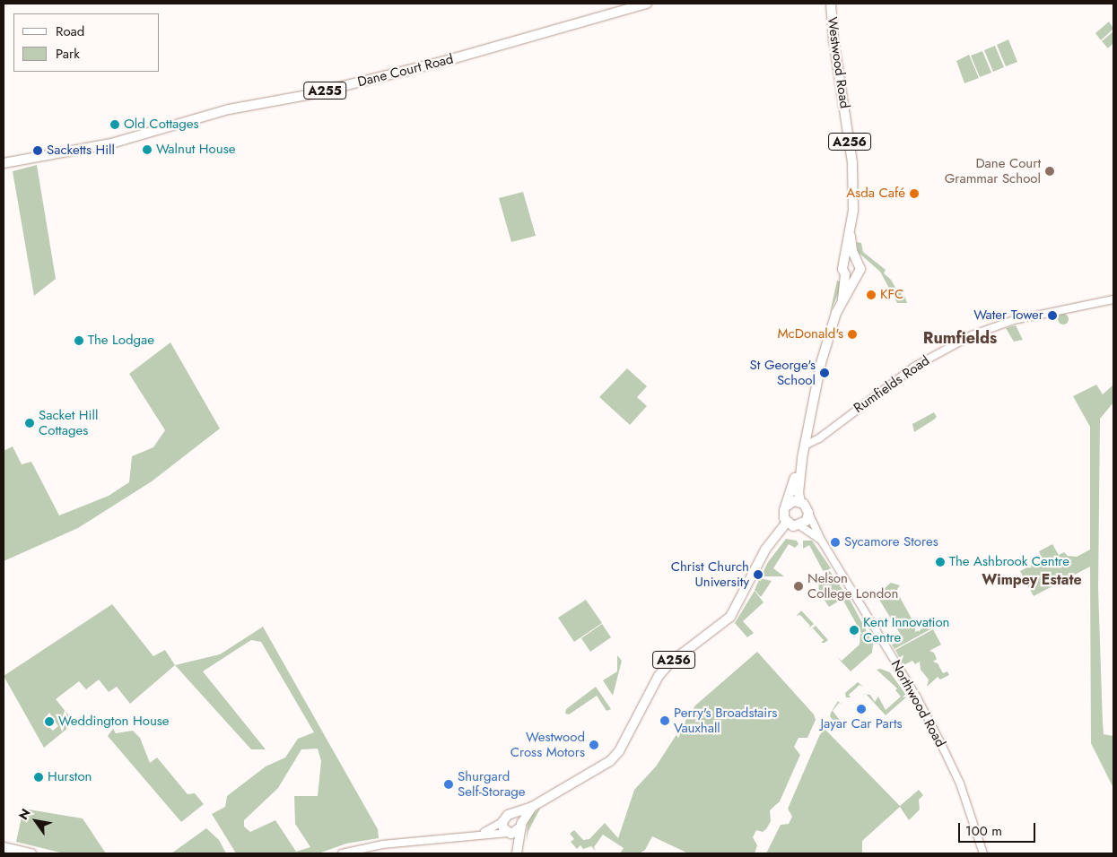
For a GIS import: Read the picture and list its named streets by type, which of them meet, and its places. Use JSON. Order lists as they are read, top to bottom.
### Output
{
  "streets": {
    "main road": [
      "Westwood Road",
      "Dane Court Road",
      "A255",
      "A256"
    ],
    "street": ["Rumfields Road", "Northwood Road"]
  },
  "crossings": [
    ["A256", "Northwood Road"]
  ],
  "districts": ["Rumfields", "Wimpey Estate"],
  "places": [
    "Old Cottages",
    "Walnut House",
    "Sacketts Hill",
    "Dane Court Grammar School",
    "Asda Café",
    "KFC",
    "Water Tower",
    "McDonald's",
    "The Lodgae",
    "St George's School",
    "Sacket Hill Cottages",
    "Sycamore Stores",
    "The Ashbrook Centre",
    "Christ Church University",
    "Nelson College London",
    "Kent Innovation Centre",
    "Jayar Car Parts",
    "Perry's Broadstairs Vauxhall",
    "Weddington House",
    "Westwood Cross Motors",
    "Hurston",
    "Shurgard Self-Storage"
  ],
  "legend": ["Road", "Park"],
  "scale_bar": "100 m",
  "north": "top left"
}
